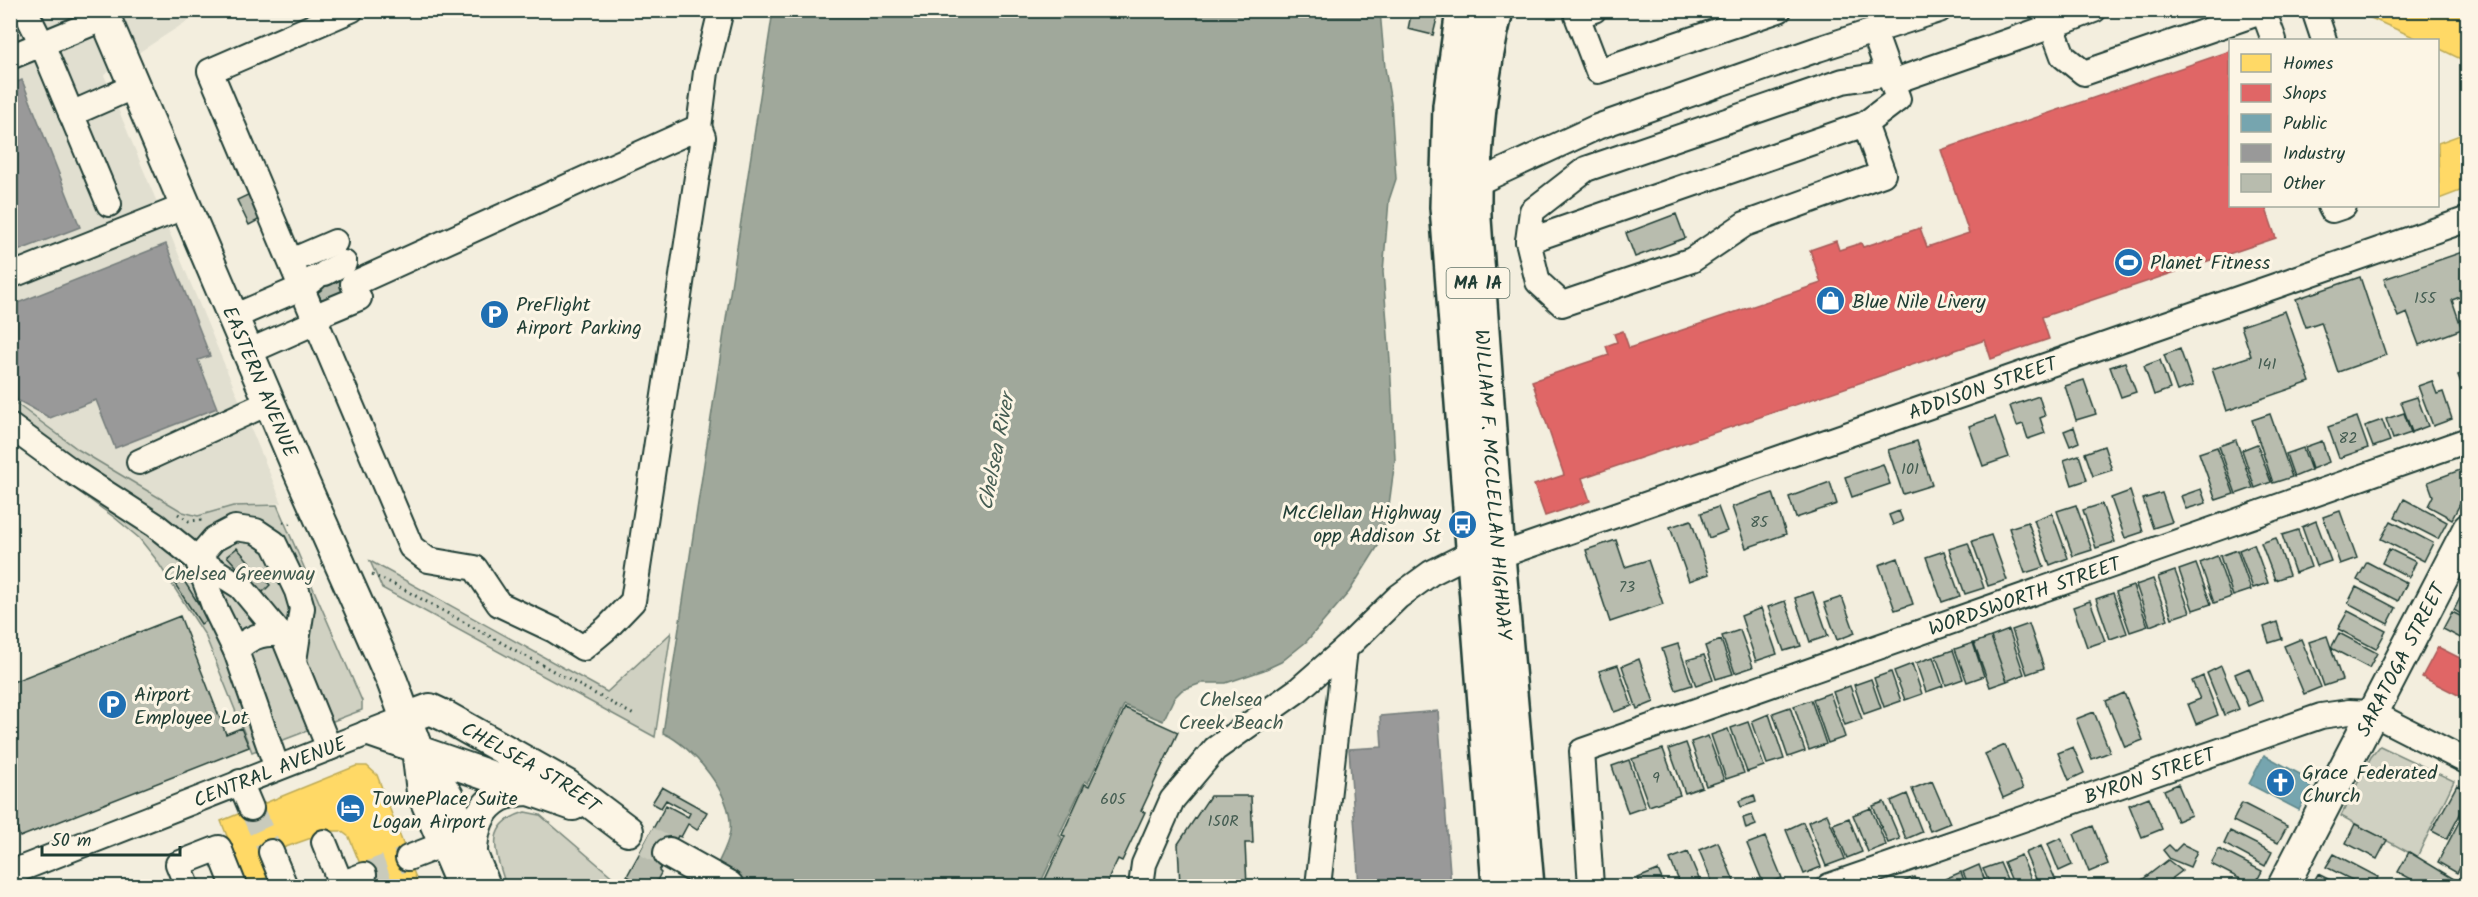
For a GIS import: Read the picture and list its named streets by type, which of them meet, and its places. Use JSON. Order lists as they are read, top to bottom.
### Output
{
  "streets": {
    "highway": ["MA 1A", "WILLIAM F. MCCLELLAN HIGHWAY"],
    "main road": ["EASTERN AVENUE", "SARATOGA STREET", "CHELSEA STREET"],
    "street": [
      "ADDISON STREET",
      "WORDSWORTH STREET",
      "CENTRAL AVENUE",
      "BYRON STREET"
    ]
  },
  "crossings": [
    ["EASTERN AVENUE", "CHELSEA STREET"],
    ["EASTERN AVENUE", "CENTRAL AVENUE"],
    ["ADDISON STREET", "WILLIAM F. MCCLELLAN HIGHWAY"],
    ["SARATOGA STREET", "BYRON STREET"],
    ["CHELSEA STREET", "CENTRAL AVENUE"]
  ],
  "water": ["Chelsea River"],
  "parks": ["Chelsea Greenway", "Chelsea Creek Beach"],
  "places": {
    "sports": ["Planet Fitness"],
    "shop": ["Blue Nile Livery"],
    "parking": ["PreFlight Airport Parking", "Airport Employee Lot"],
    "bus stop": ["McClellan Highway opp Addison St"],
    "church": ["Grace Federated Church"],
    "hotel": ["TownePlace Suite Logan Airport"]
  },
  "house_numbers": [
    "155",
    "141",
    "82",
    "101",
    "85",
    "73",
    "9",
    "605",
    "150R"
  ],
  "legend": [
    "Homes",
    "Shops",
    "Public",
    "Industry",
    "Other"
  ],
  "scale_bar": "50 m"
}
